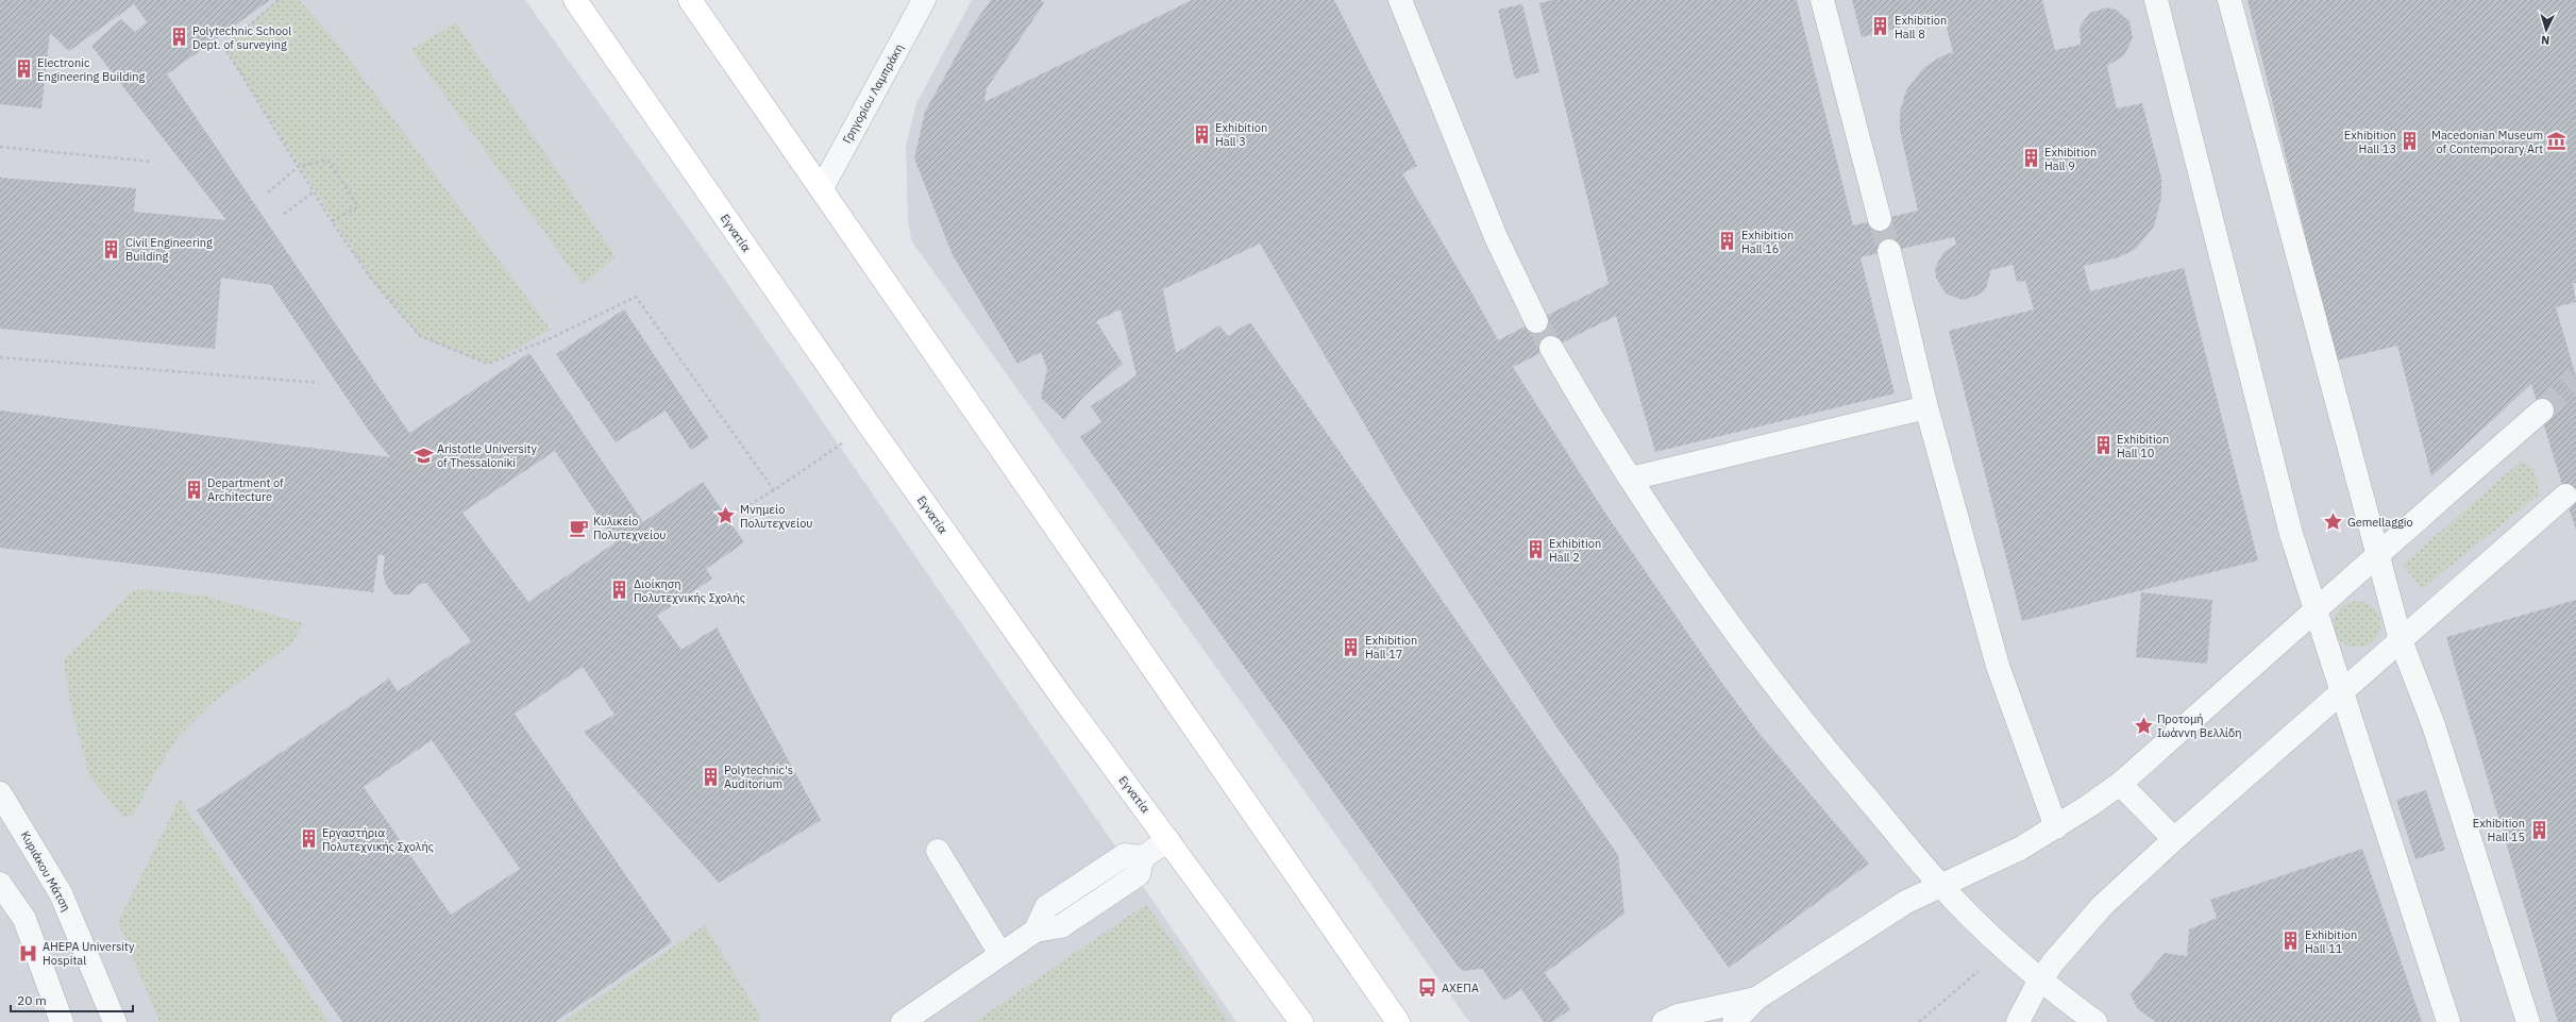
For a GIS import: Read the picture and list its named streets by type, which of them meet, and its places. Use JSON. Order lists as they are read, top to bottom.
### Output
{
  "streets": {
    "main road": ["Εγνατία"],
    "street": ["Γρηγορίου Λαμπράκη", "Κυριάκου Μάτση"]
  },
  "places": {
    "building": [
      "Exhibition Hall 8",
      "Polytechnic School Dept. of surveying",
      "Electronic Engineering Building",
      "Exhibition Hall 3",
      "Exhibition Hall 13",
      "Exhibition Hall 9",
      "Exhibition Hall 16",
      "Civil Engineering Building",
      "Exhibition Hall 10",
      "Department of Architecture",
      "Exhibition Hall 2",
      "Διοίκηση Πολυτεχνικής Σχολής",
      "Exhibition Hall 17",
      "Polytechnic's Auditorium",
      "Exhibition Hall 15",
      "Εργαστήρια Πολυτεχνικής Σχολής",
      "Exhibition Hall 11"
    ],
    "museum": ["Macedonian Museum of Contemporary Art"],
    "school or university": ["Aristotle University of Thessaloniki"],
    "place": ["Μνημείο Πολυτεχνείου", "Gemellaggio", "Προτομή Ιωάννη Βελλίδη"],
    "cafe": ["Κυλικείο Πολυτεχνείου"],
    "hospital": ["AHEPA University Hospital"],
    "bus stop": ["ΑΧΕΠΑ"]
  },
  "scale_bar": "20 m",
  "north": "bottom"
}
